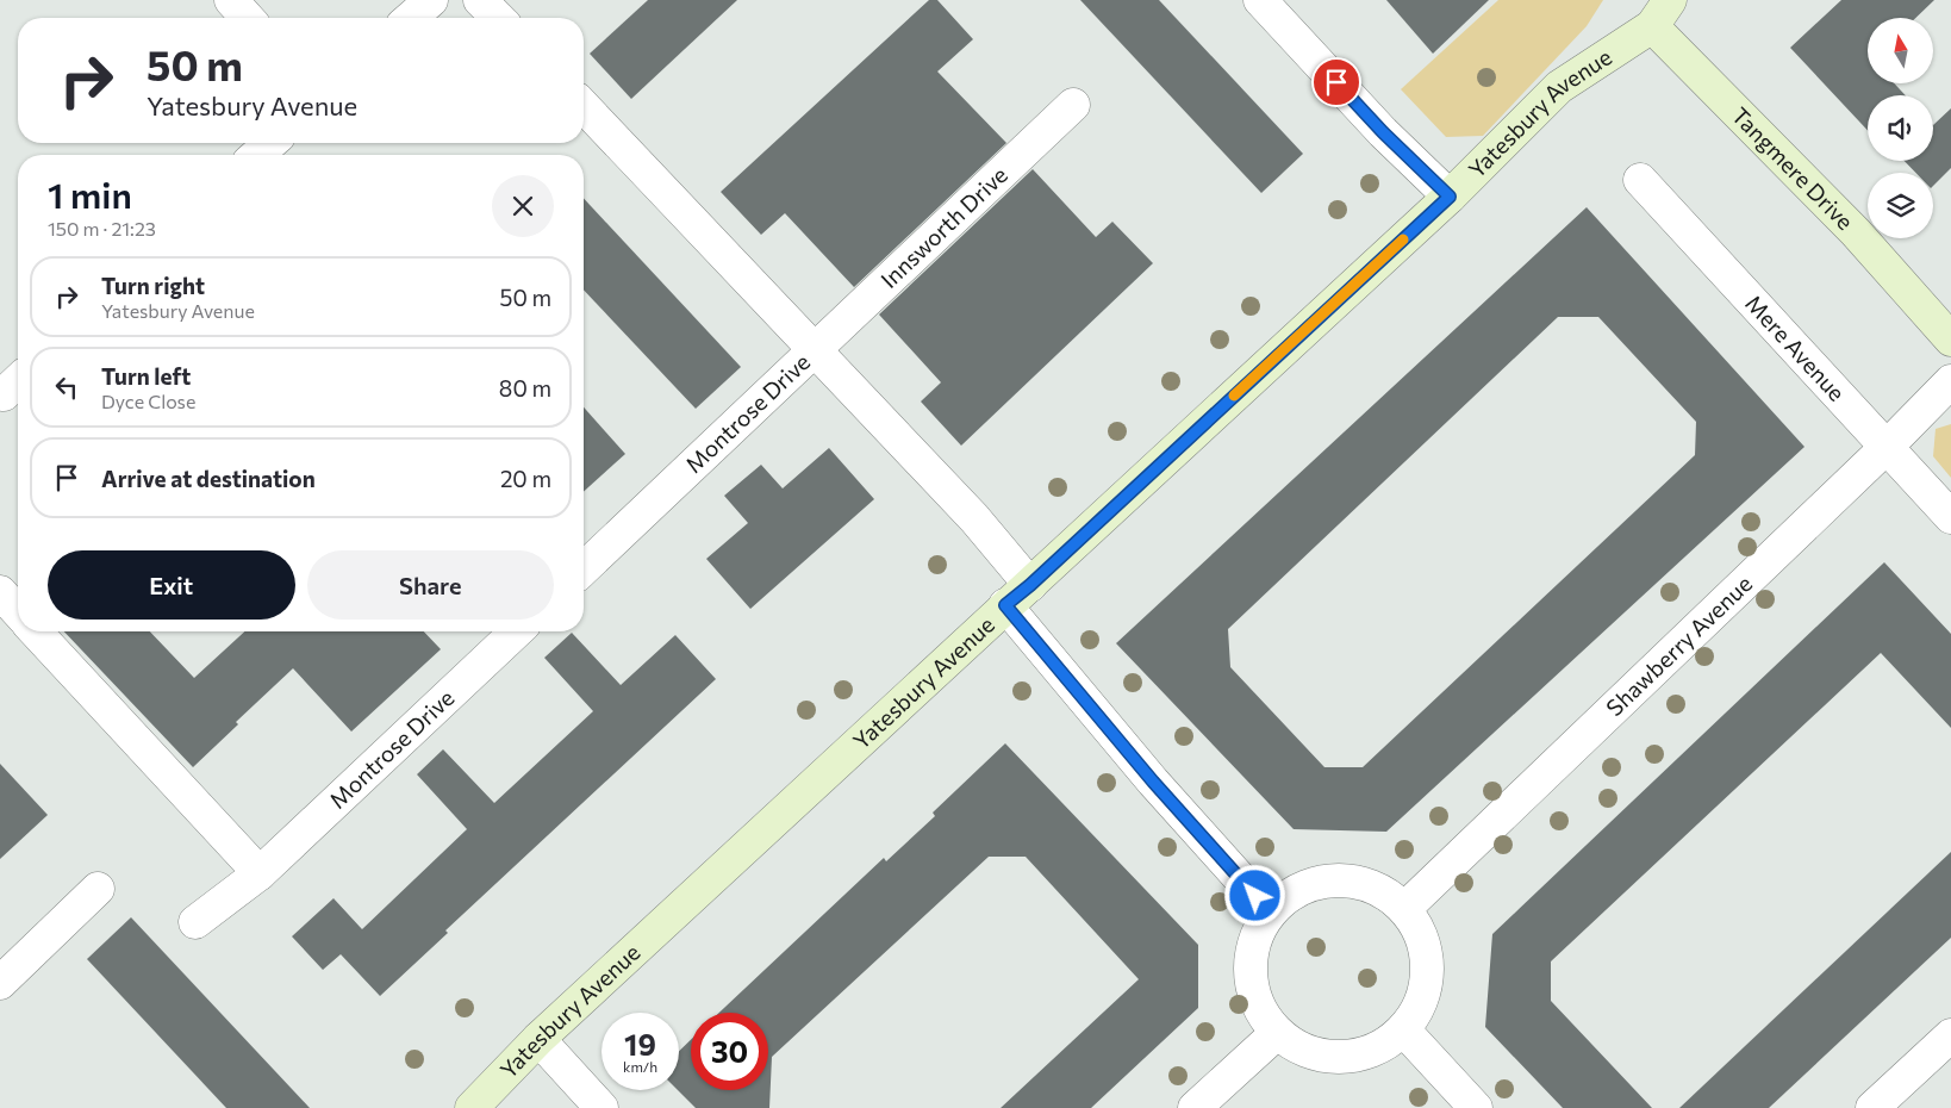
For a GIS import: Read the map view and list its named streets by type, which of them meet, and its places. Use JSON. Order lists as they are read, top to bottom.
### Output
{
  "streets": {
    "street": [
      "Yatesbury Avenue",
      "Tangmere Drive",
      "Innsworth Drive",
      "Mere Avenue",
      "Montrose Drive",
      "Shawberry Avenue"
    ]
  },
  "crossings": [
    ["Yatesbury Avenue", "Tangmere Drive"],
    ["Innsworth Drive", "Montrose Drive"],
    ["Mere Avenue", "Shawberry Avenue"]
  ],
  "north": "top",
  "page": {
    "turn": ["50 m", "Yatesbury Avenue"],
    "heading": ["1 min", "150 m · 21:23"],
    "list": [
      {
        "name": "Turn right",
        "note": "Yatesbury Avenue",
        "value": "50 m"
      },
      {
        "name": "Turn left",
        "note": "Dyce Close",
        "value": "80 m"
      },
      {
        "name": "Arrive at destination",
        "value": "20 m"
      }
    ],
    "buttons": ["Exit", "Share"],
    "speed": "19 km/h",
    "limit": "30"
  }
}
